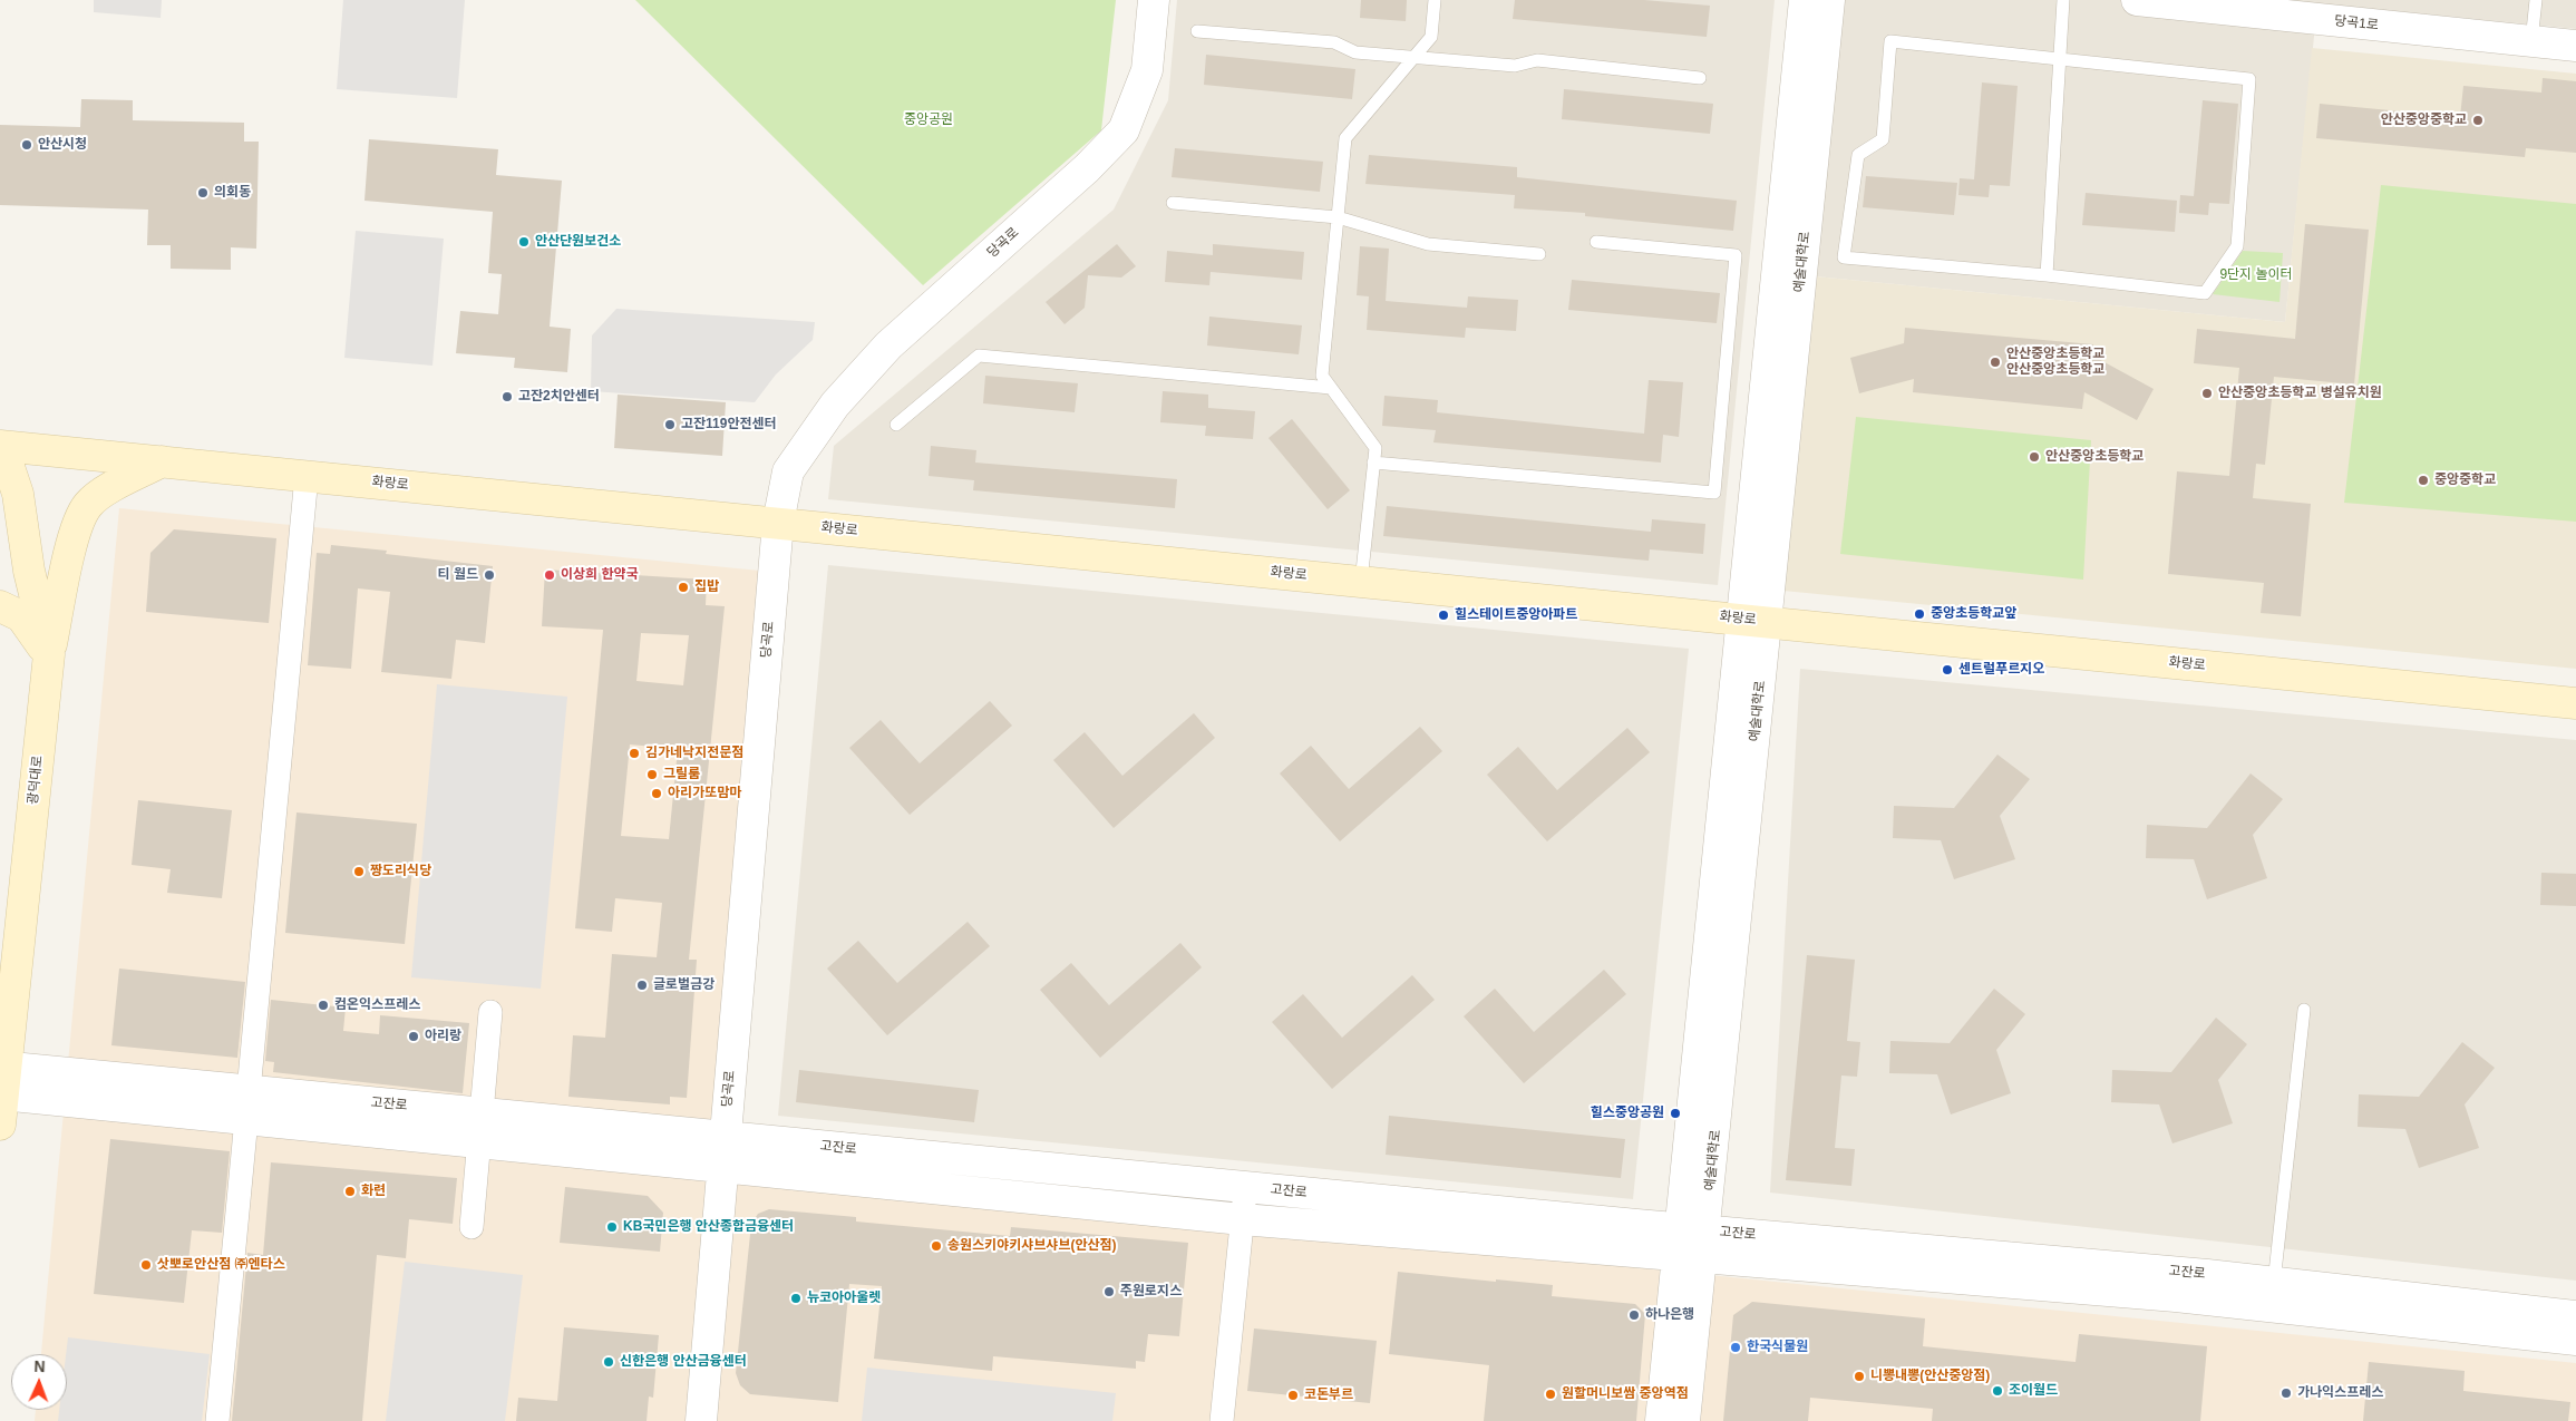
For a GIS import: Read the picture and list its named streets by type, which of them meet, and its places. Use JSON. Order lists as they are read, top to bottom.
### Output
{
  "streets": {
    "main road": ["화랑로", "광덕대로"],
    "street": [
      "당곡1로",
      "당곡로",
      "예술대학로",
      "고잔로"
    ]
  },
  "crossings": [
    ["당곡로", "화랑로"],
    ["당곡로", "고잔로"],
    ["예술대학로", "화랑로"],
    ["예술대학로", "고잔로"],
    ["화랑로", "광덕대로"],
    ["광덕대로", "고잔로"]
  ],
  "parks": ["중앙공원", "9단지 놀이터"],
  "places": [
    "안산중앙중학교",
    "안산시청",
    "의회동",
    "안산단원보건소",
    "안산중앙초등학교 안산중앙초등학교",
    "안산중앙초등학교 병설유치원",
    "고잔2치안센터",
    "고잔119안전센터",
    "안산중앙초등학교",
    "중앙중학교",
    "티 월드",
    "이상희 한약국",
    "집밥",
    "중앙초등학교앞",
    "힐스테이트중앙아파트",
    "센트럴푸르지오",
    "김가네낙지전문점",
    "그릴룸",
    "아리가또맘마",
    "짱도리식당",
    "글로벌금강",
    "컴온익스프레스",
    "아리랑",
    "힐스중앙공원",
    "화련",
    "KB국민은행 안산종합금융센터",
    "송원스키야키샤브샤브(안산점)",
    "삿뽀로안산점 ㈜엔타스",
    "주원로지스",
    "뉴코아아울렛",
    "하나은행",
    "한국식물원",
    "신한은행 안산금융센터",
    "니뽕내뽕(안산중앙점)",
    "조이월드",
    "가나익스프레스",
    "원할머니보쌈 중앙역점",
    "코돈부르"
  ],
  "north": "top"
}
